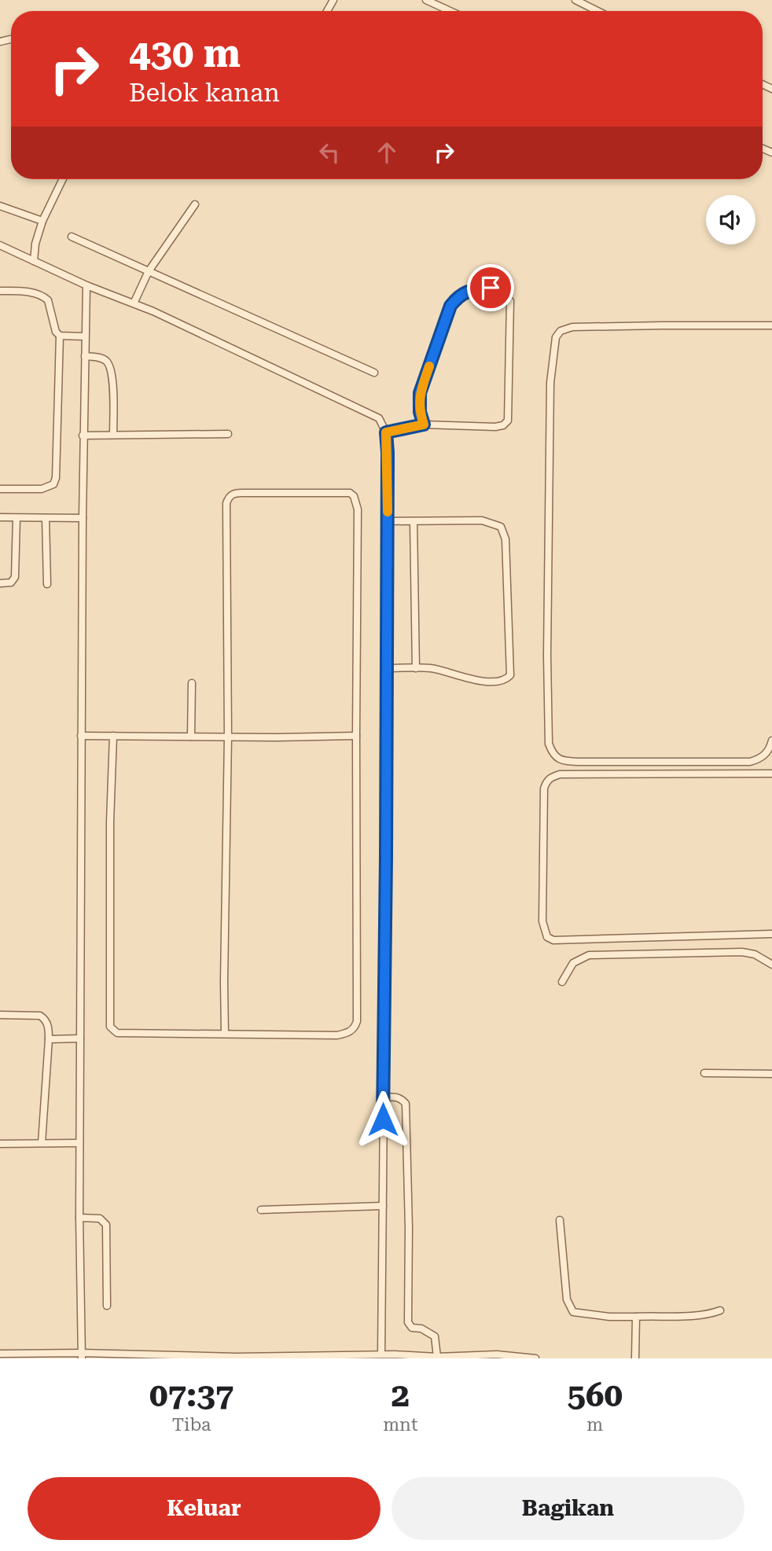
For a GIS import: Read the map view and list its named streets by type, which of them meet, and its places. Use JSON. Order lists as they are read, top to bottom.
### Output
{
  "page": {
    "turn": ["430 m", "Belok kanan"],
    "eta": [
      "07:37",
      "Tiba",
      "2",
      "mnt",
      "560",
      "m"
    ],
    "buttons": ["Keluar", "Bagikan"]
  }
}
